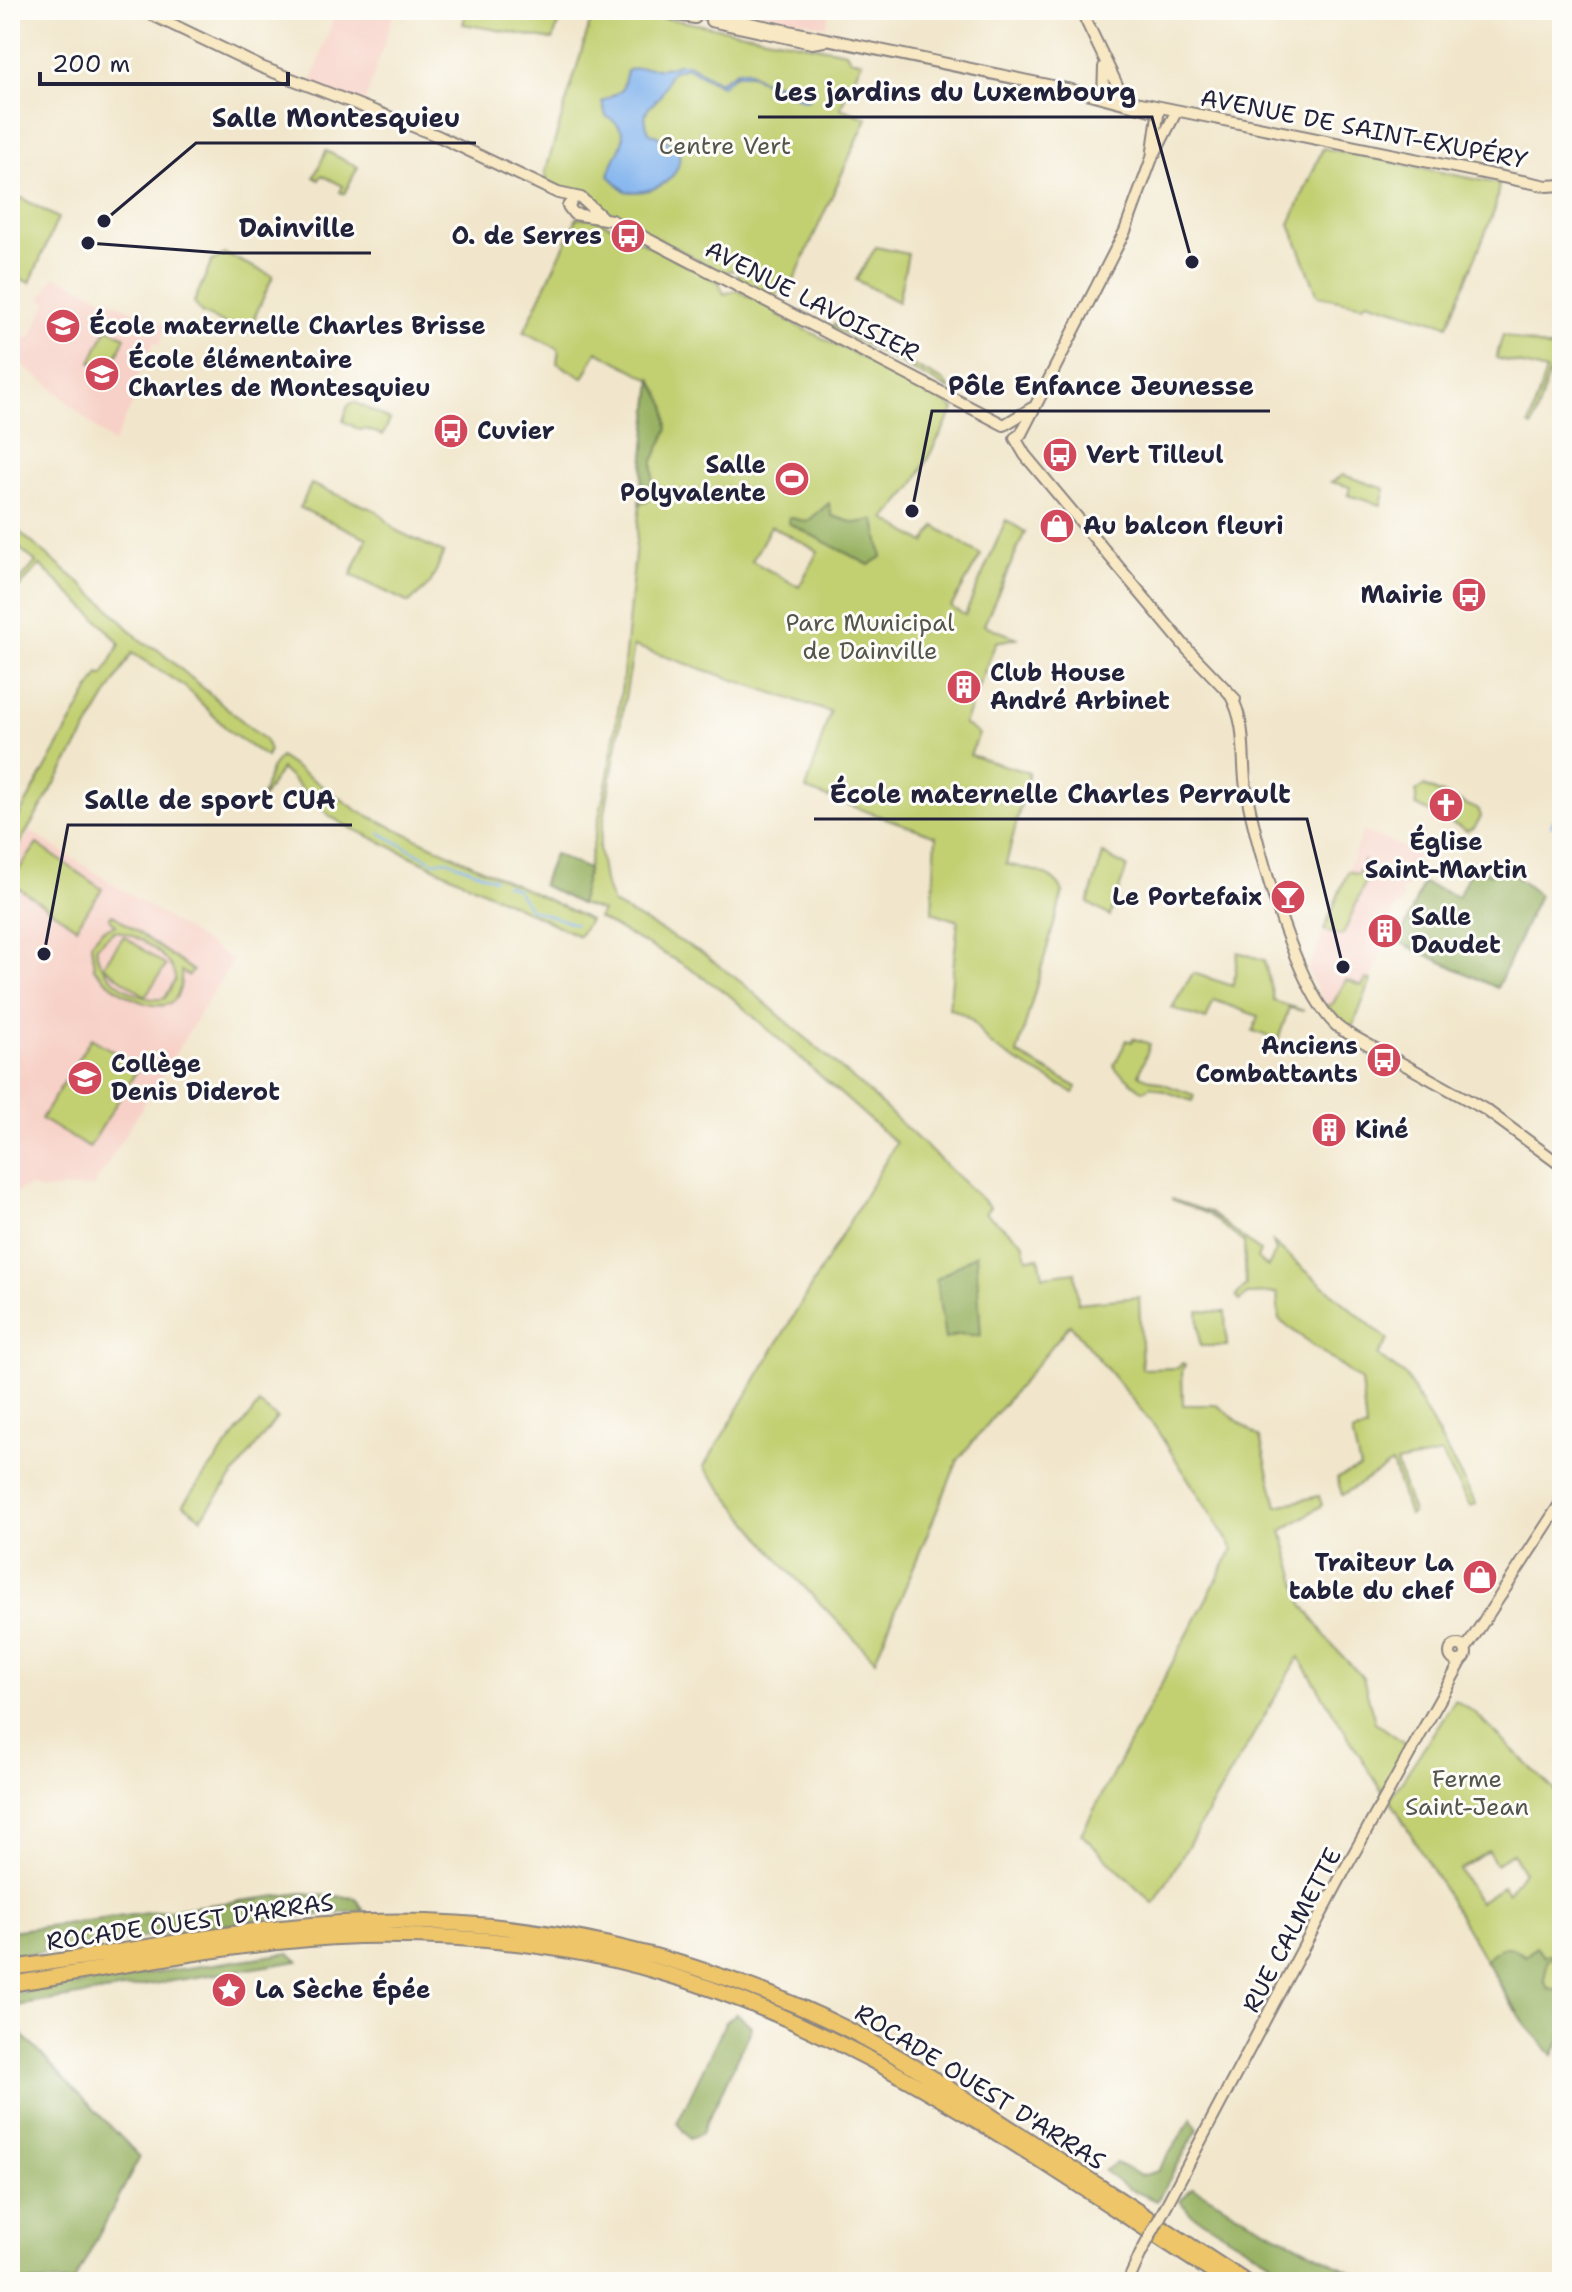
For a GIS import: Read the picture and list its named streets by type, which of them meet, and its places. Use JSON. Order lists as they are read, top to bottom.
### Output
{
  "streets": {
    "highway": ["ROCADE OUEST D'ARRAS"],
    "main road": ["AVENUE DE SAINT-EXUPÉRY", "AVENUE LAVOISIER", "RUE CALMETTE"]
  },
  "parks": ["Centre Vert", "Parc Municipal de Dainville", "Ferme Saint-Jean"],
  "places": {
    "other": [
      "Salle Montesquieu",
      "Dainville",
      "Les jardins du Luxembourg",
      "Pôle Enfance Jeunesse",
      "Salle de sport CUA",
      "École maternelle Charles Perrault"
    ],
    "bus stop": [
      "O. de Serres",
      "Cuvier",
      "Vert Tilleul",
      "Mairie",
      "Anciens Combattants"
    ],
    "school or university": ["École maternelle Charles Brisse", "École élémentaire Charles de Montesquieu", "Collège Denis Diderot"],
    "sports": ["Salle Polyvalente"],
    "shop": ["Au balcon fleuri", "Traiteur La table du chef"],
    "building": ["Club House André Arbinet", "Salle Daudet", "Kiné"],
    "church": ["Église Saint-Martin"],
    "bar": ["Le Portefaix"],
    "place": ["La Sèche Épée"]
  },
  "scale_bar": "200 m"
}
